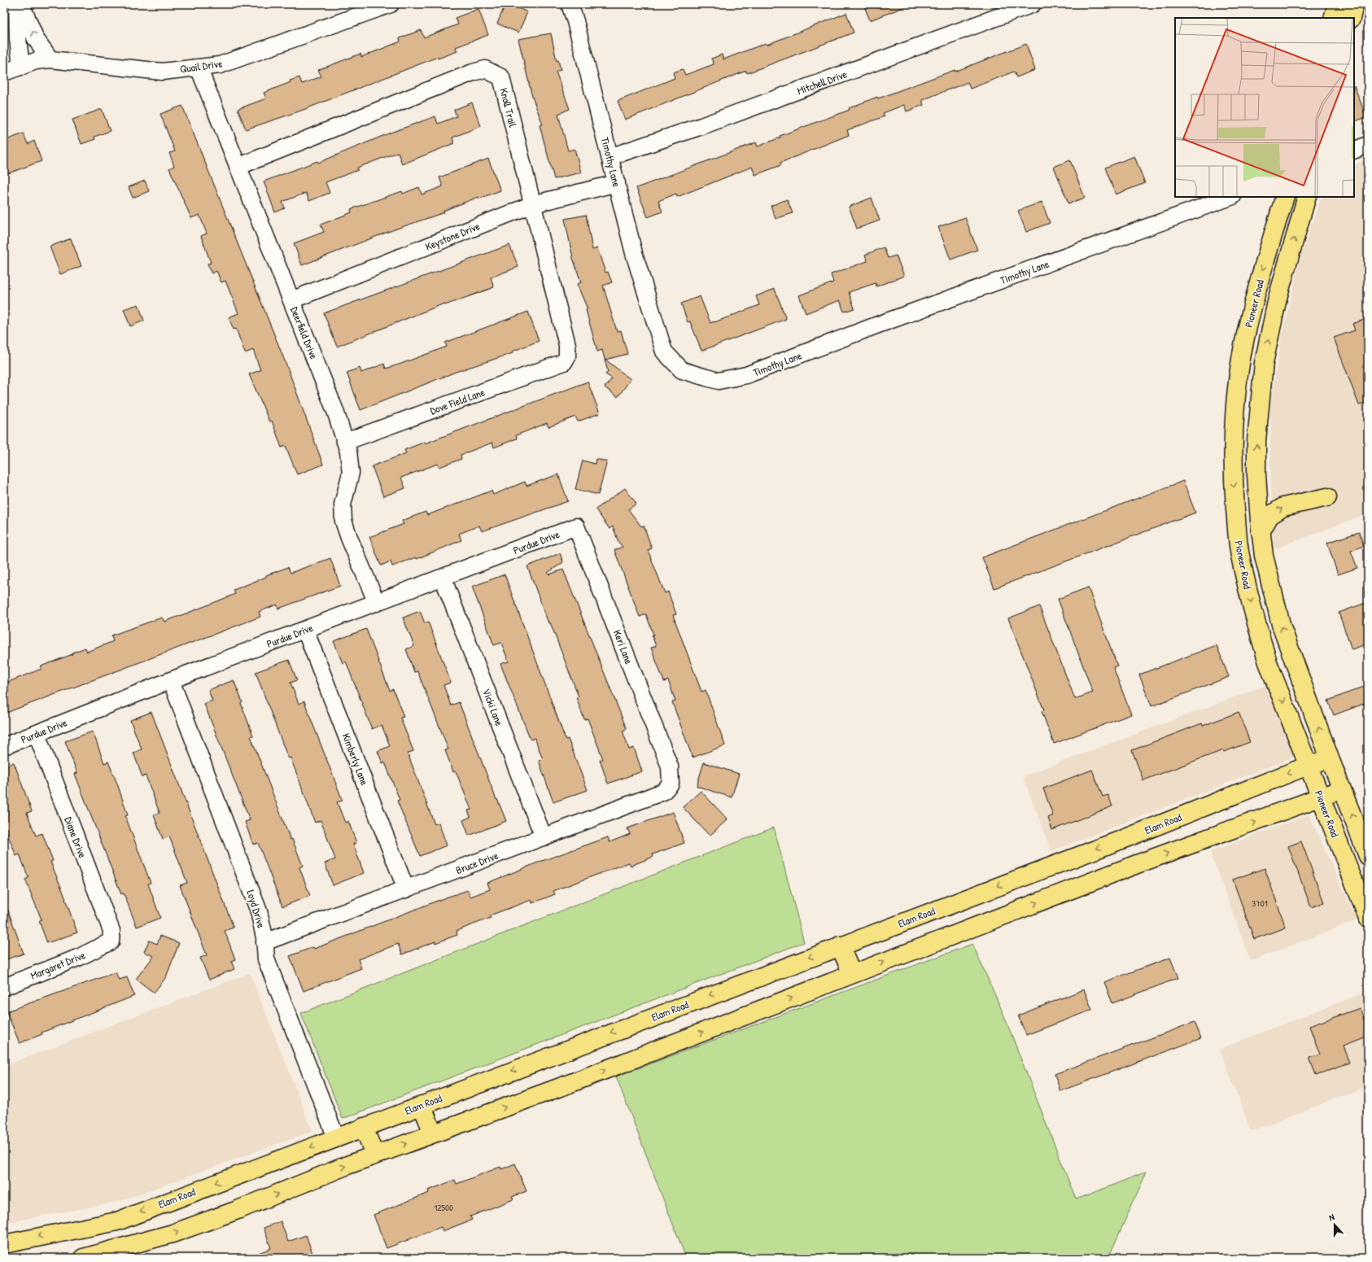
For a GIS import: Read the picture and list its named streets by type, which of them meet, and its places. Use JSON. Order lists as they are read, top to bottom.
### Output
{
  "streets": {
    "main road": ["Pioneer Road", "Elam Road"],
    "street": [
      "Quail Drive",
      "Mitchell Drive",
      "Knoll Trail",
      "Timothy Lane",
      "Keystone Drive",
      "Deerfield Drive",
      "Dove Field Lane",
      "Purdue Drive",
      "Keri Lane",
      "Vicki Lane",
      "Kimberly Lane",
      "Diane Drive",
      "Bruce Drive",
      "Loyd Drive",
      "Margaret Drive"
    ]
  },
  "crossings": [
    ["Quail Drive", "Deerfield Drive"],
    ["Mitchell Drive", "Timothy Lane"],
    ["Knoll Trail", "Keystone Drive"],
    ["Knoll Trail", "Deerfield Drive"],
    ["Knoll Trail", "Dove Field Lane"],
    ["Timothy Lane", "Keystone Drive"],
    ["Keystone Drive", "Deerfield Drive"],
    ["Pioneer Road", "Elam Road"],
    ["Deerfield Drive", "Dove Field Lane"],
    ["Deerfield Drive", "Purdue Drive"],
    ["Purdue Drive", "Keri Lane"],
    ["Purdue Drive", "Vicki Lane"],
    ["Purdue Drive", "Kimberly Lane"],
    ["Purdue Drive", "Diane Drive"],
    ["Purdue Drive", "Loyd Drive"],
    ["Keri Lane", "Bruce Drive"],
    ["Vicki Lane", "Bruce Drive"],
    ["Kimberly Lane", "Bruce Drive"],
    ["Elam Road", "Loyd Drive"],
    ["Diane Drive", "Margaret Drive"],
    ["Bruce Drive", "Loyd Drive"]
  ],
  "house_numbers": ["3701", "12500"],
  "north": "top"
}
